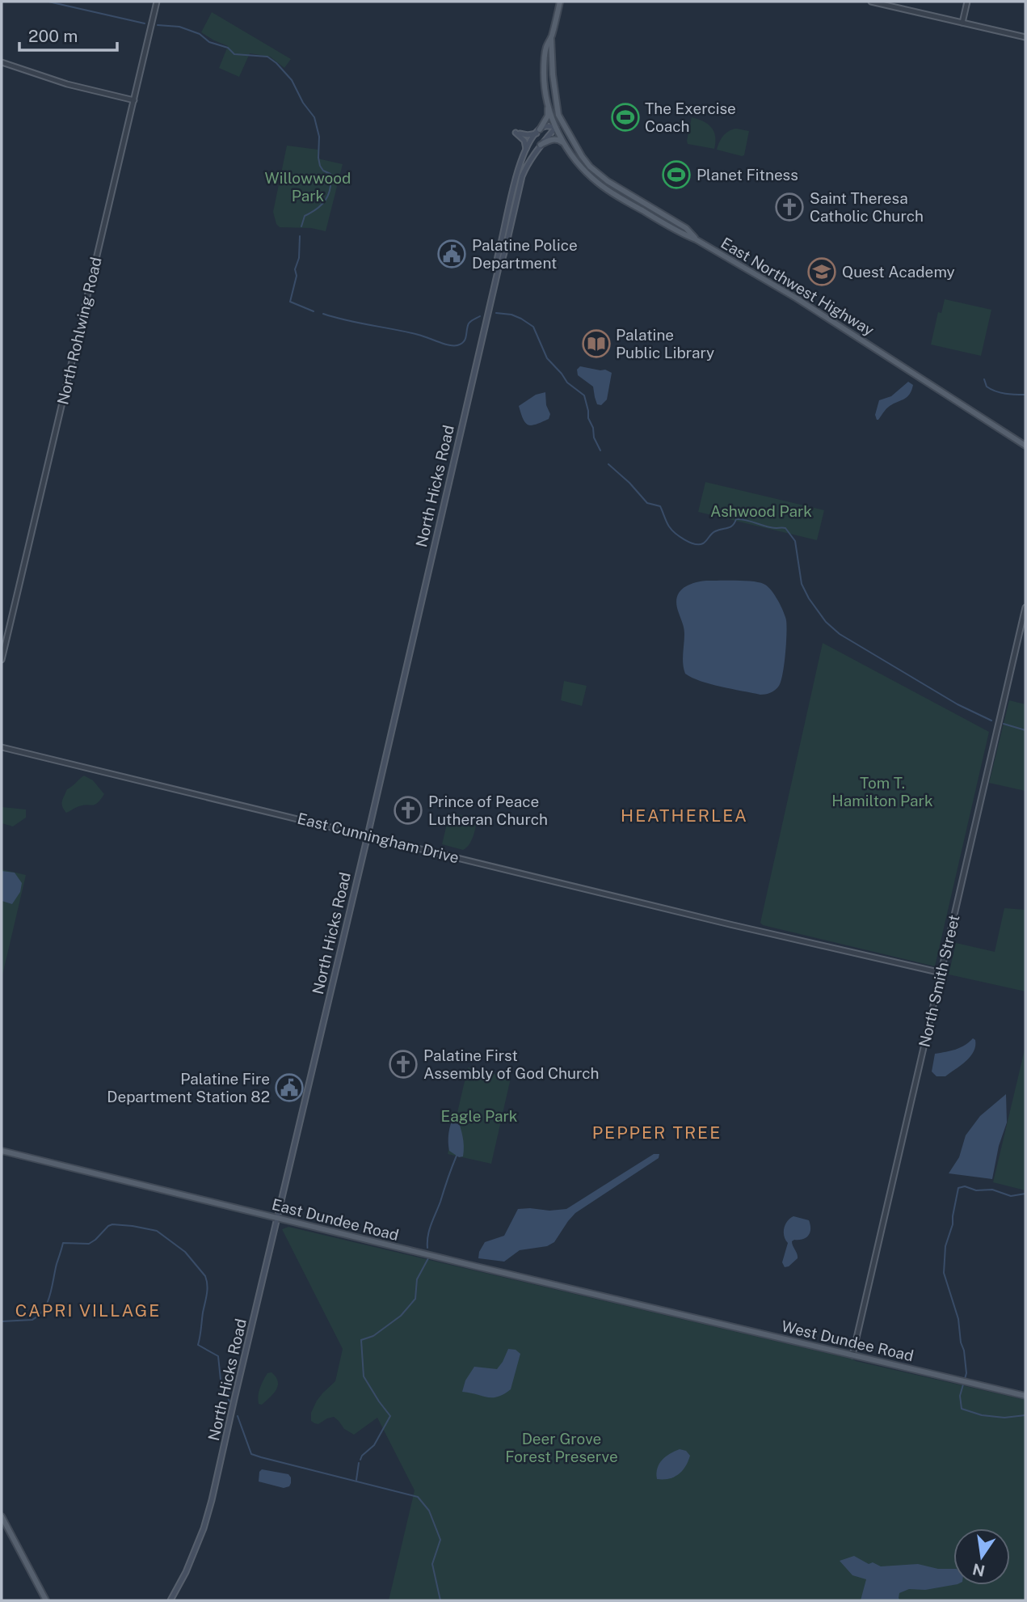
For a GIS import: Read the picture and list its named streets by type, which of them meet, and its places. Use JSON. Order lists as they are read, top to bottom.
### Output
{
  "streets": {
    "main road": [
      "East Northwest Highway",
      "North Hicks Road",
      "East Dundee Road",
      "West Dundee Road"
    ],
    "street": ["North Rohlwing Road", "East Cunningham Drive", "North Smith Street"]
  },
  "crossings": [
    ["East Northwest Highway", "North Hicks Road"],
    ["North Hicks Road", "East Cunningham Drive"],
    ["North Hicks Road", "East Dundee Road"],
    ["East Cunningham Drive", "North Smith Street"],
    ["North Smith Street", "West Dundee Road"],
    ["East Dundee Road", "West Dundee Road"]
  ],
  "districts": ["HEATHERLEA", "PEPPER TREE", "CAPRI VILLAGE"],
  "parks": [
    "Willowwood Park",
    "Ashwood Park",
    "Tom T. Hamilton Park",
    "Eagle Park",
    "Deer Grove Forest Preserve"
  ],
  "places": {
    "sports": ["The Exercise Coach", "Planet Fitness"],
    "church": ["Saint Theresa Catholic Church", "Prince of Peace Lutheran Church", "Palatine First Assembly of God Church"],
    "public building": ["Palatine Police Department", "Palatine Fire Department Station 82"],
    "school or university": ["Quest Academy"],
    "library": ["Palatine Public Library"]
  },
  "scale_bar": "200 m",
  "north": "bottom"
}
